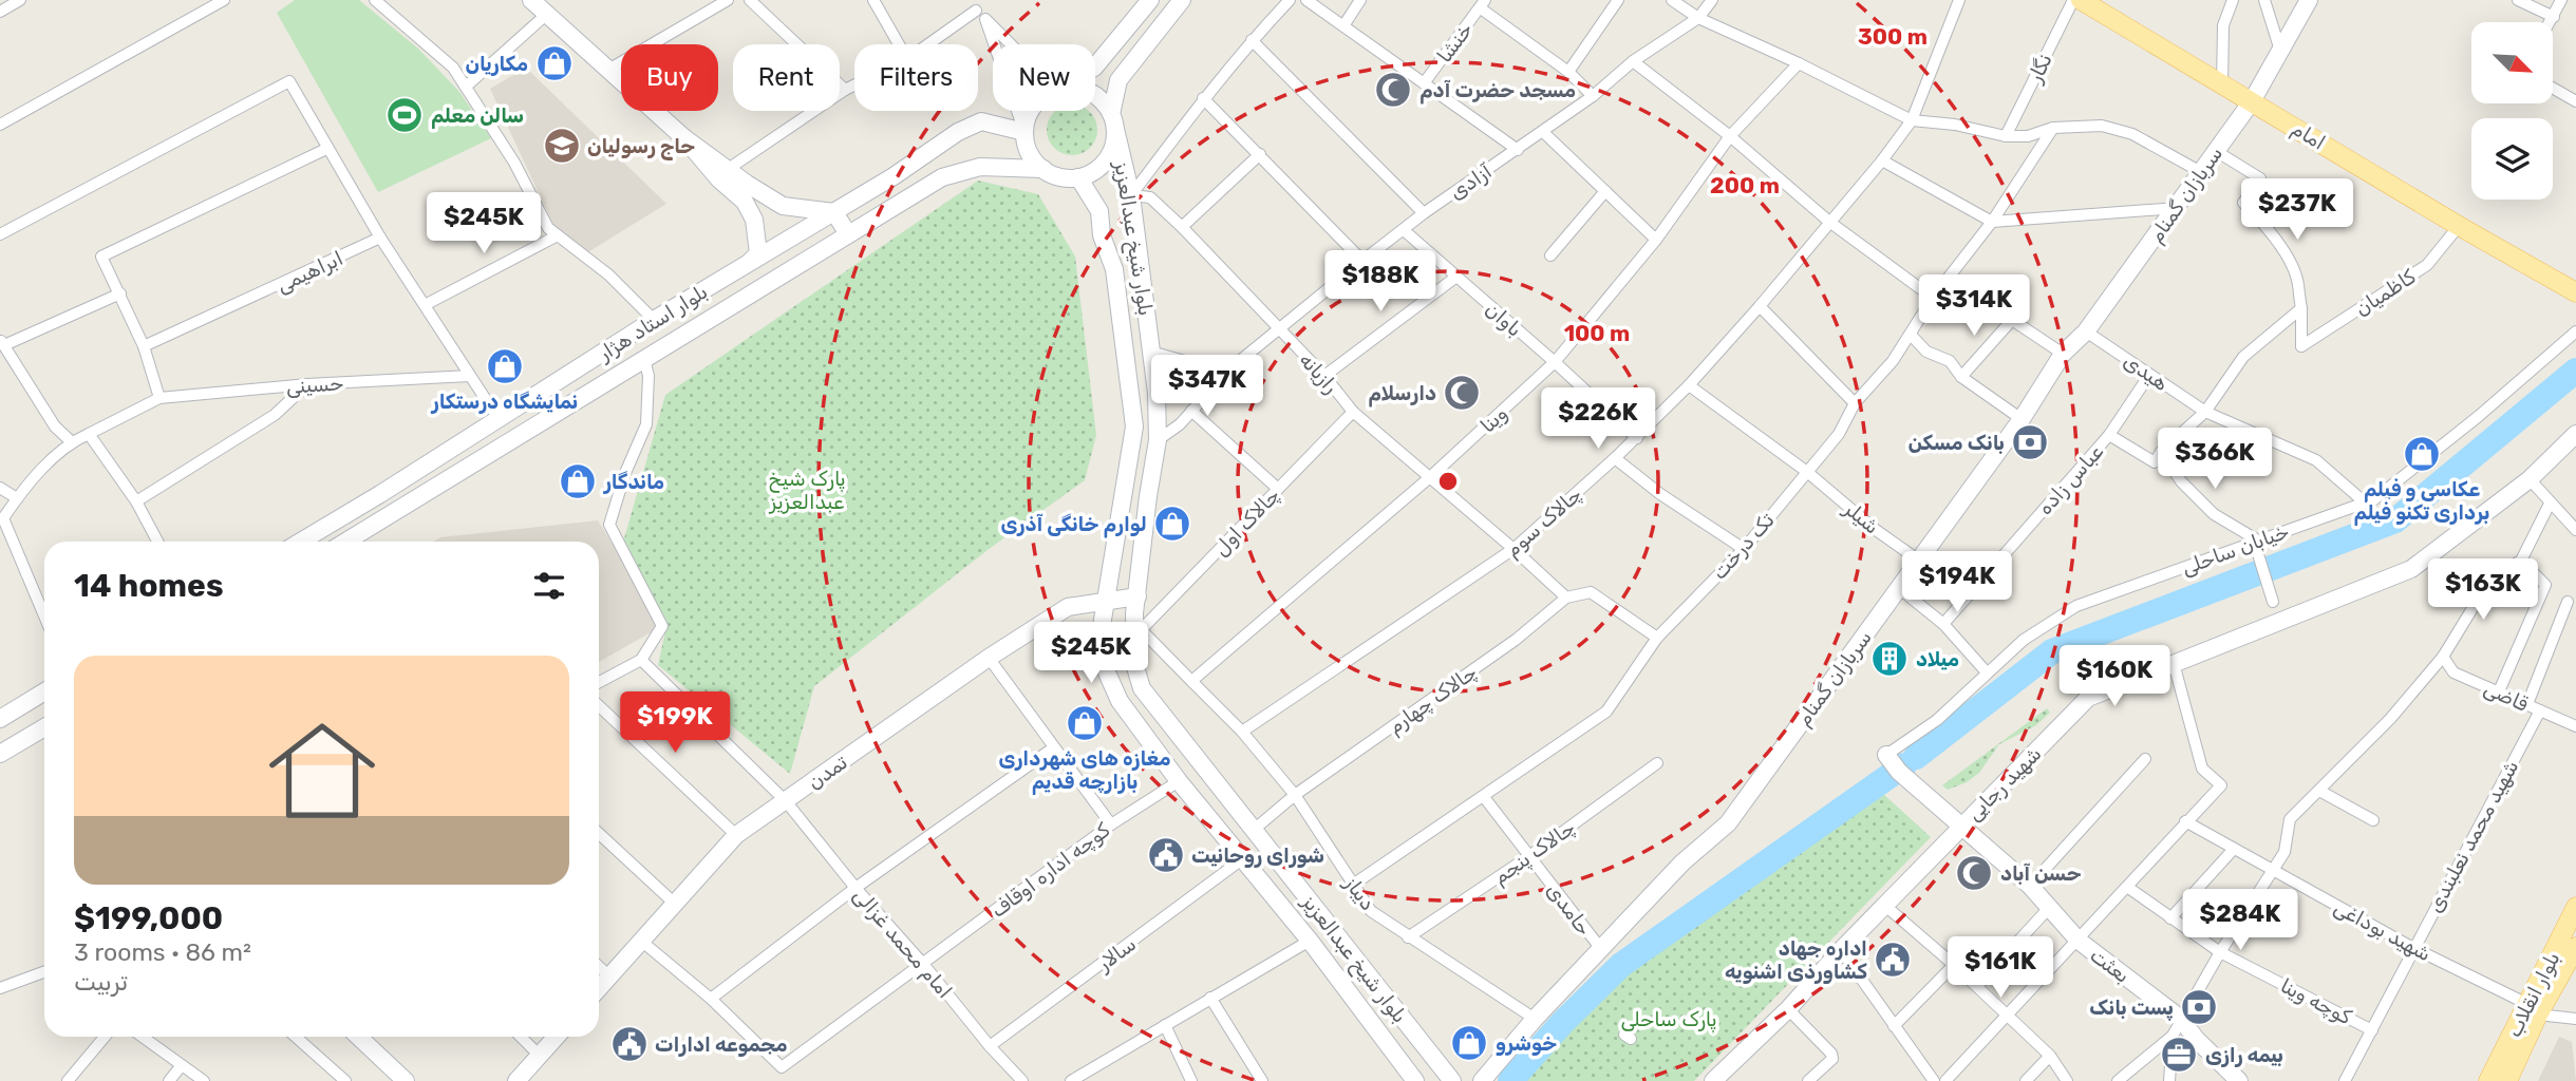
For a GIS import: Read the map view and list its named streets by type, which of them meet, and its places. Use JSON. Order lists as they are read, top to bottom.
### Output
{
  "streets": {
    "main road": ["امام", "بلوار انقلاب"],
    "street": [
      "خنشا",
      "نگار",
      "آزادی",
      "سربازان گمنام",
      "بلوار شیخ عبدالعزیز",
      "ابراهیمی",
      "کاظمیان",
      "باوان",
      "بلوار استاد هژار",
      "هیدی",
      "رازیانه",
      "حسینی",
      "وینا",
      "عباس زاده",
      "شیلر",
      "چالاک اول",
      "چالاک سوم",
      "تک درخت",
      "خیابان ساحلی",
      "قاضی",
      "چالاک چهارم",
      "تمدن",
      "شهید رجایی",
      "شهید محمد نعلبندی",
      "چالاک پنجم",
      "کوچه اداره اوقاف",
      "دیباز",
      "حامدی",
      "شهید بوداغی",
      "امام محمد غزالی",
      "سالار",
      "بعثت",
      "کوچه وینا"
    ]
  },
  "crossings": [
    ["امام", "سربازان گمنام"],
    ["امام", "کاظمیان"],
    ["آزادی", "بلوار شیخ عبدالعزیز"],
    ["آزادی", "باوان"],
    ["آزادی", "رازیانه"],
    ["سربازان گمنام", "هیدی"],
    ["سربازان گمنام", "شیلر"],
    ["سربازان گمنام", "دیباز"],
    ["سربازان گمنام", "حامدی"],
    ["بلوار شیخ عبدالعزیز", "رازیانه"],
    ["بلوار شیخ عبدالعزیز", "چالاک اول"],
    ["بلوار شیخ عبدالعزیز", "تمدن"],
    ["بلوار شیخ عبدالعزیز", "کوچه اداره اوقاف"],
    ["بلوار شیخ عبدالعزیز", "سالار"],
    ["باوان", "وینا"],
    ["باوان", "چالاک سوم"],
    ["رازیانه", "وینا"],
    ["رازیانه", "چالاک اول"],
    ["رازیانه", "چالاک سوم"],
    ["رازیانه", "چالاک چهارم"],
    ["شیلر", "چالاک سوم"],
    ["شیلر", "تک درخت"],
    ["چالاک سوم", "دیباز"],
    ["تک درخت", "دیباز"],
    ["تک درخت", "حامدی"],
    ["خیابان ساحلی", "بعثت"],
    ["قاضی", "شهید محمد نعلبندی"],
    ["چالاک چهارم", "دیباز"],
    ["تمدن", "امام محمد غزالی"],
    ["شهید رجایی", "بعثت"],
    ["شهید محمد نعلبندی", "شهید بوداغی"],
    ["شهید محمد نعلبندی", "کوچه وینا"],
    ["چالاک پنجم", "دیباز"],
    ["چالاک پنجم", "حامدی"],
    ["کوچه اداره اوقاف", "امام محمد غزالی"],
    ["شهید بوداغی", "بلوار انقلاب"],
    ["امام محمد غزالی", "سالار"]
  ],
  "parks": ["پارک شیخ عبدالعزیز", "پارک ساحلی"],
  "places": {
    "shop": [
      "مکاریان",
      "نمایشگاه درستکار",
      "عکاسی و فیلم برداری تکنو فیلم",
      "ماندگار",
      "لوارم خانگی آذری",
      "مغازه های شهرداری بازارچه قدیم",
      "خوشرو"
    ],
    "mosque": ["مسجد حضرت آدم", "دارسلام", "حسن آباد"],
    "sports": ["سالن معلم"],
    "school or university": ["حاج رسولیان"],
    "bank": ["بانک مسکن", "پست بانک"],
    "building": ["میلاد"],
    "public building": ["شورای روحانیت", "اداره جهاد کشاورذی اشنویه", "مجموعه ادارات"],
    "office": ["بیمه رازی"]
  },
  "north": "bottom right",
  "page": {
    "chip": [
      "Buy",
      "Rent",
      "Filters",
      "New"
    ],
    "price": [
      "$237K",
      "$245K",
      "$188K",
      "$314K",
      "$347K",
      "$226K",
      "$366K",
      "$194K",
      "$163K",
      "$245K",
      "$160K",
      "$199K",
      "$284K",
      "$161K"
    ],
    "heading": "14 homes",
    "list": [
      {
        "name": "$199,000",
        "note": "3 rooms · 86 m² · تربیت"
      }
    ]
  },
  "rings": ["300 m", "200 m", "100 m"]
}
